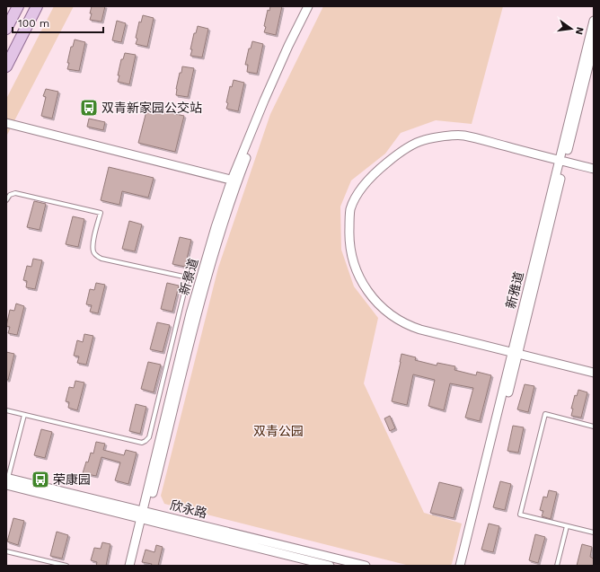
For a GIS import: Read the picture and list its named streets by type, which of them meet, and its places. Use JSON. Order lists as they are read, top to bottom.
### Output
{
  "streets": {
    "street": ["新景道", "新雅道", "欣永路"]
  },
  "crossings": [
    ["新景道", "欣永路"]
  ],
  "parks": ["双青公园"],
  "places": {
    "bus stop": ["双青新家园公交站", "荣康园"]
  },
  "scale_bar": "100 m",
  "north": "right"
}
